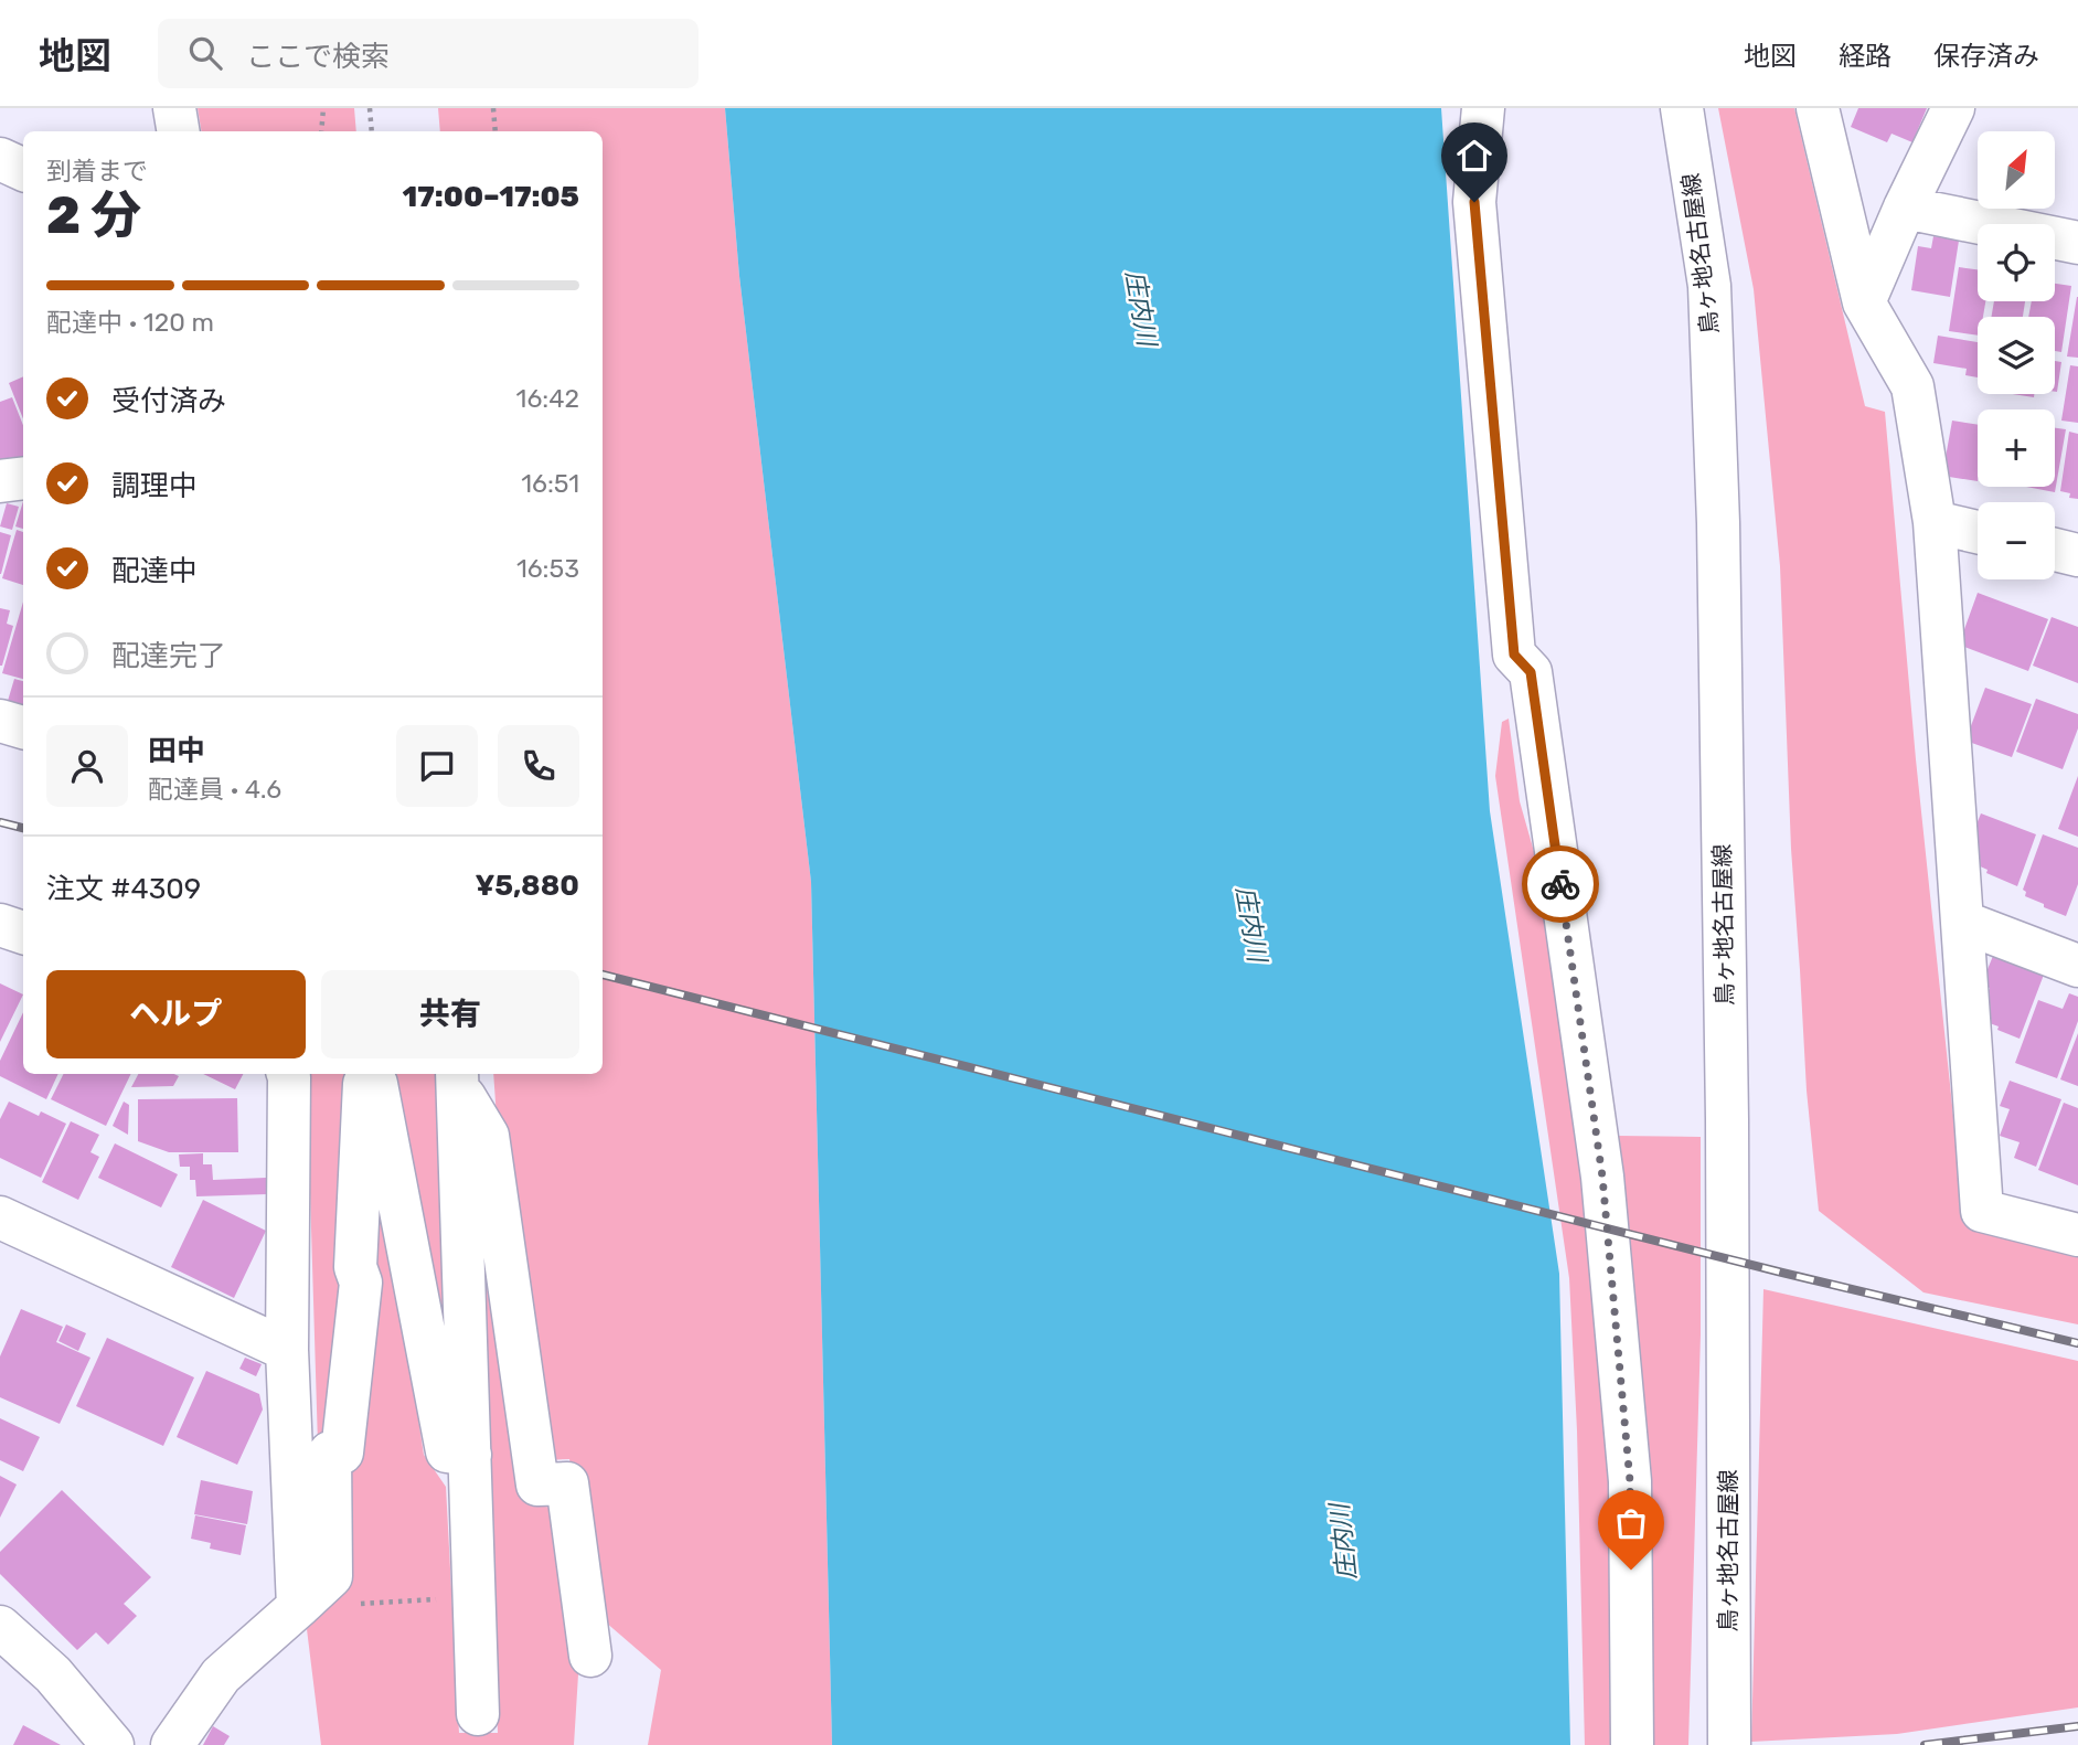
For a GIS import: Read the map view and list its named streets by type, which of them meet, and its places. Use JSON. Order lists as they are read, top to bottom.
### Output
{
  "streets": {
    "street": ["鳥ヶ地名古屋線"]
  },
  "water": ["庄内川"],
  "north": "top right",
  "page": {
    "header": "地図",
    "search": "ここで検索",
    "nav": ["地図", "経路", "保存済み"],
    "map_buttons": ["+", "−"],
    "heading": ["2 分", "到着まで", "17:00–17:05"],
    "panel": [
      "田中",
      "配達員 · 4.6",
      "注文 #4309",
      "¥5,880"
    ],
    "bar": "配達中 · 120 m",
    "list": [
      ["受付済み", "16:42"],
      ["調理中", "16:51"],
      ["配達中", "16:53"],
      "配達完了"
    ],
    "buttons": ["ヘルプ", "共有"]
  }
}
